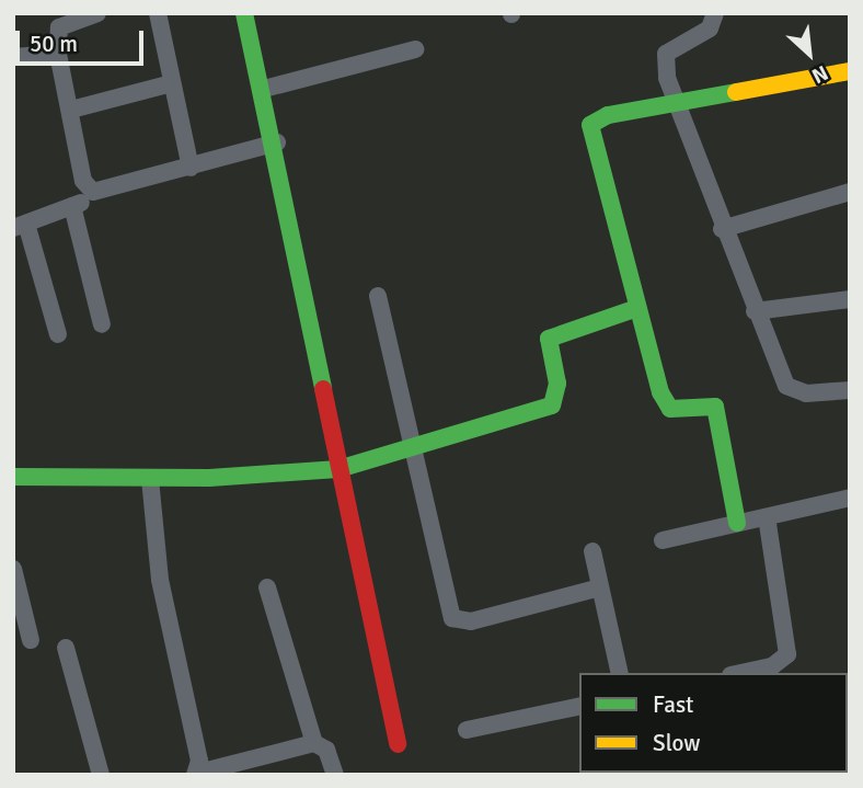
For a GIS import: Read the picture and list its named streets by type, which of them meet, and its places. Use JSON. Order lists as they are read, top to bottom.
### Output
{
  "legend": ["Fast", "Slow"],
  "scale_bar": "50 m",
  "north": "bottom right"
}
